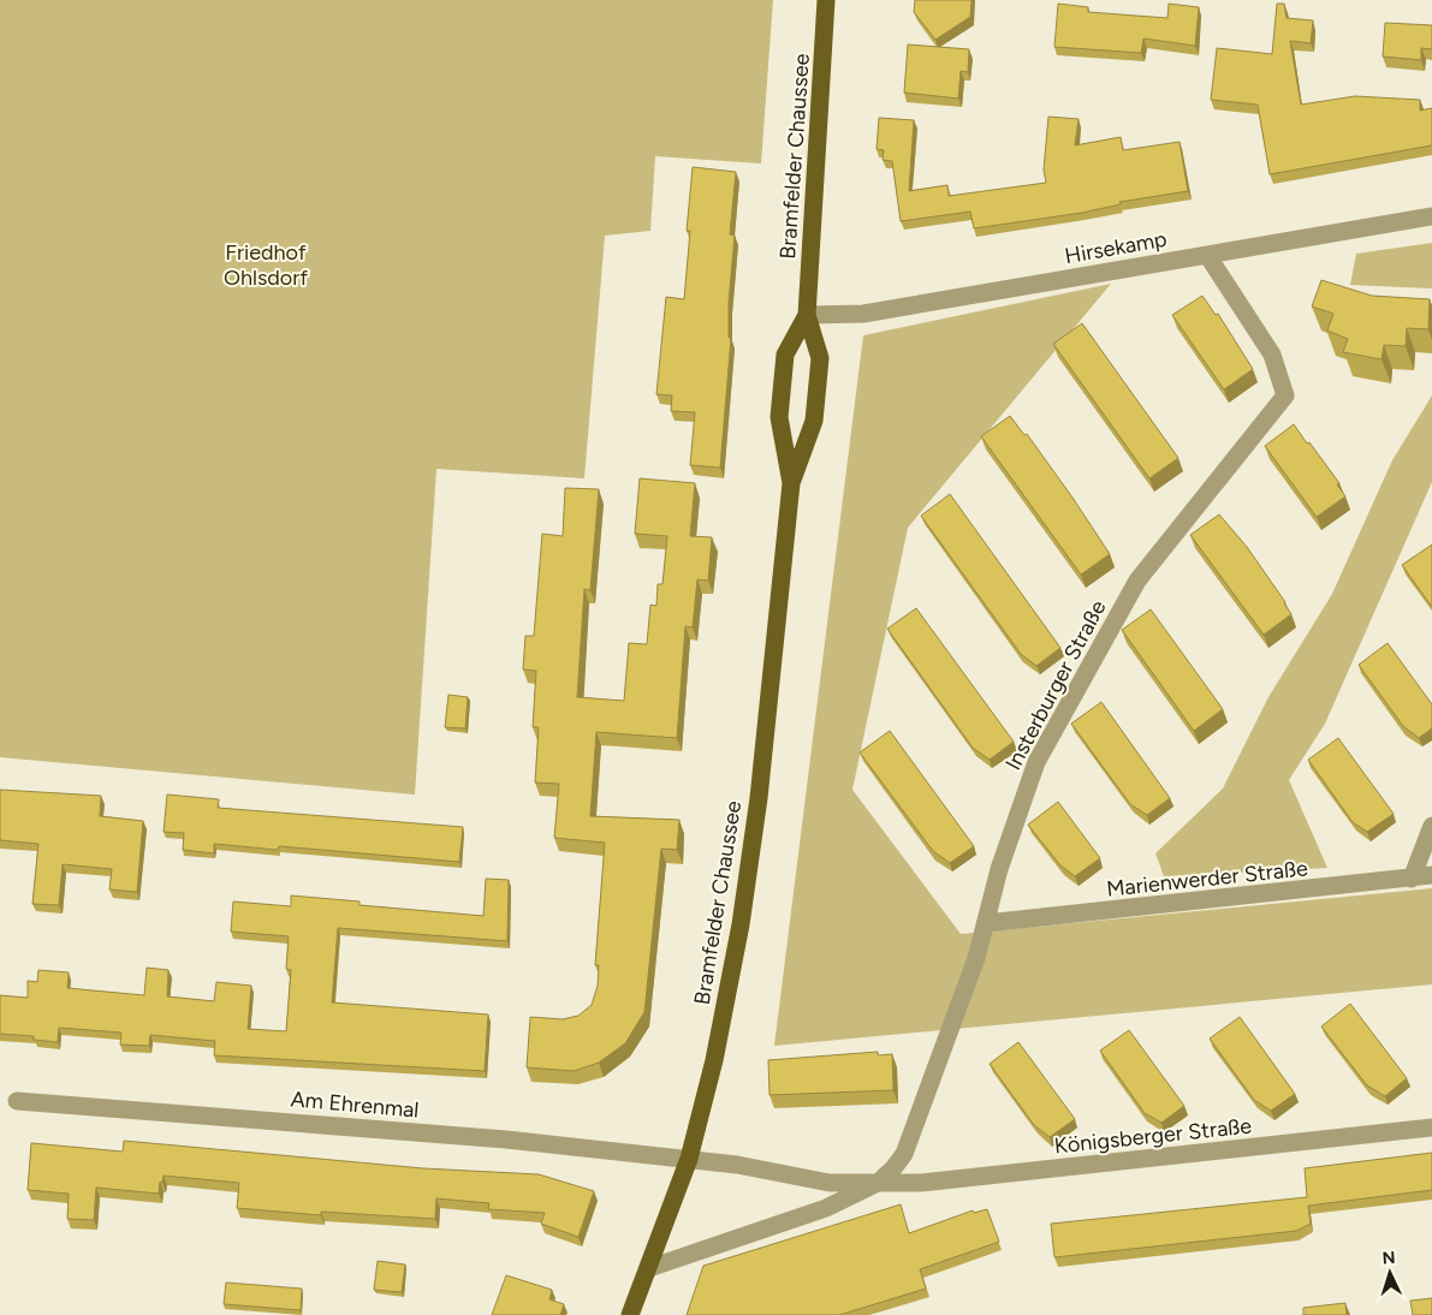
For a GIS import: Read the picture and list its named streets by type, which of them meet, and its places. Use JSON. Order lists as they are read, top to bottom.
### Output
{
  "streets": {
    "main road": ["Bramfelder Chaussee"],
    "street": [
      "Hirsekamp",
      "Insterburger Straße",
      "Marienwerder Straße",
      "Am Ehrenmal",
      "Königsberger Straße"
    ]
  },
  "crossings": [
    ["Bramfelder Chaussee", "Hirsekamp"],
    ["Bramfelder Chaussee", "Am Ehrenmal"],
    ["Bramfelder Chaussee", "Königsberger Straße"],
    ["Hirsekamp", "Insterburger Straße"],
    ["Insterburger Straße", "Marienwerder Straße"],
    ["Insterburger Straße", "Königsberger Straße"],
    ["Am Ehrenmal", "Königsberger Straße"]
  ],
  "parks": ["Friedhof Ohlsdorf"],
  "north": "top"
}
